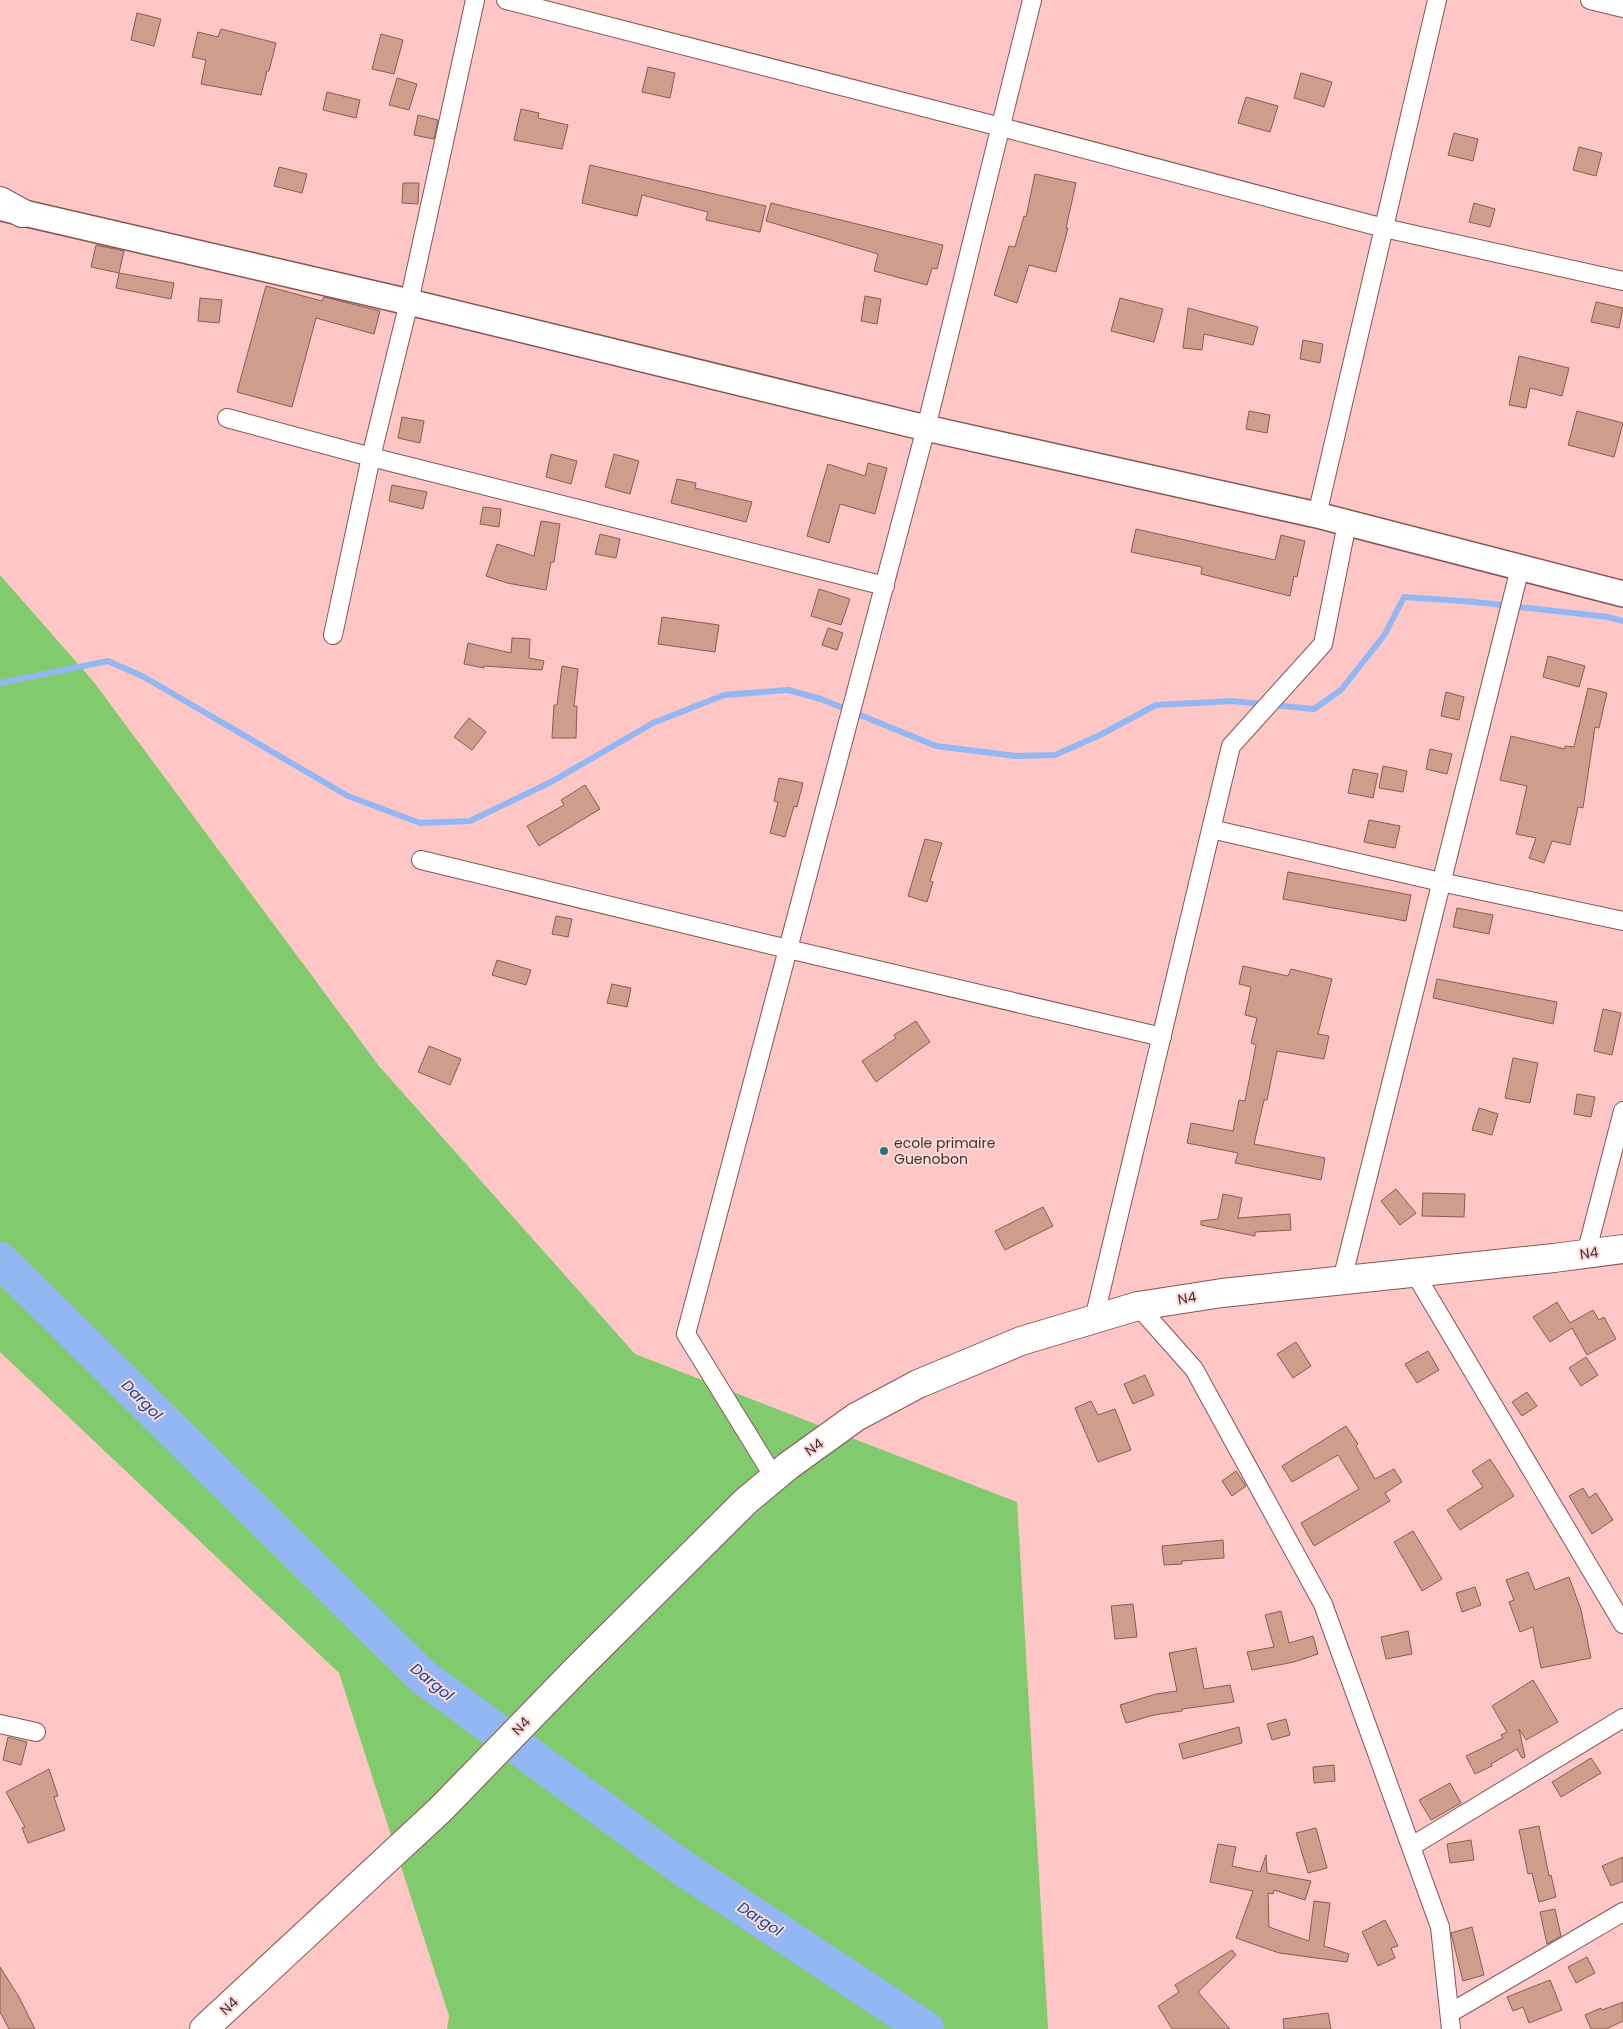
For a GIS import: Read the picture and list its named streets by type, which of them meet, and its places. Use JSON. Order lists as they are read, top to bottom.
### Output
{
  "streets": {
    "main road": ["N4"]
  },
  "water": ["Dargol"],
  "places": ["ecole primaire Guenobon"]
}
